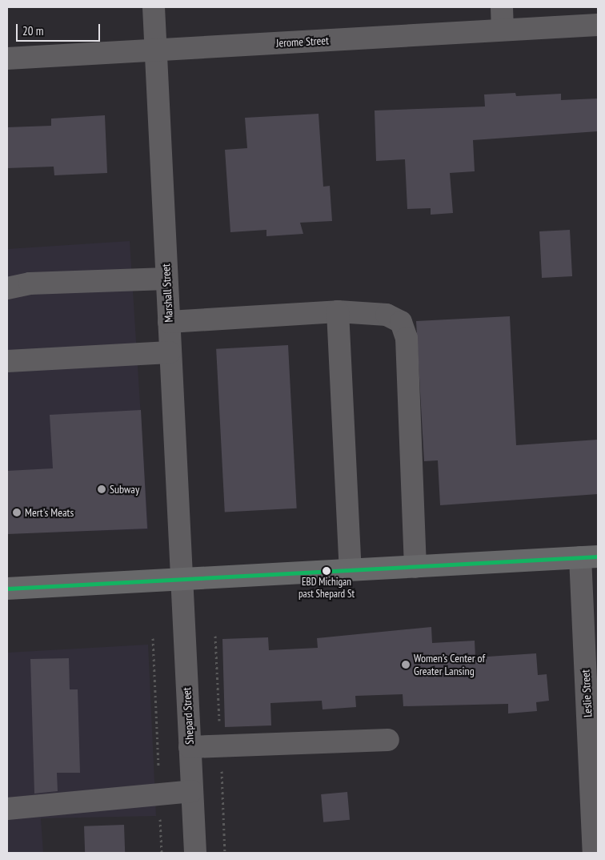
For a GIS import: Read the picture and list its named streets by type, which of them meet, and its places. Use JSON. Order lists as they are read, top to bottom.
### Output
{
  "streets": {
    "street": [
      "Jerome Street",
      "Marshall Street",
      "Leslie Street",
      "Shepard Street"
    ]
  },
  "crossings": [
    ["Jerome Street", "Marshall Street"],
    ["Marshall Street", "Shepard Street"]
  ],
  "places": [
    "Subway",
    "Mert's Meats",
    "EBD Michigan past Shepard St",
    "Women’s Center of Greater Lansing"
  ],
  "scale_bar": "20 m"
}
